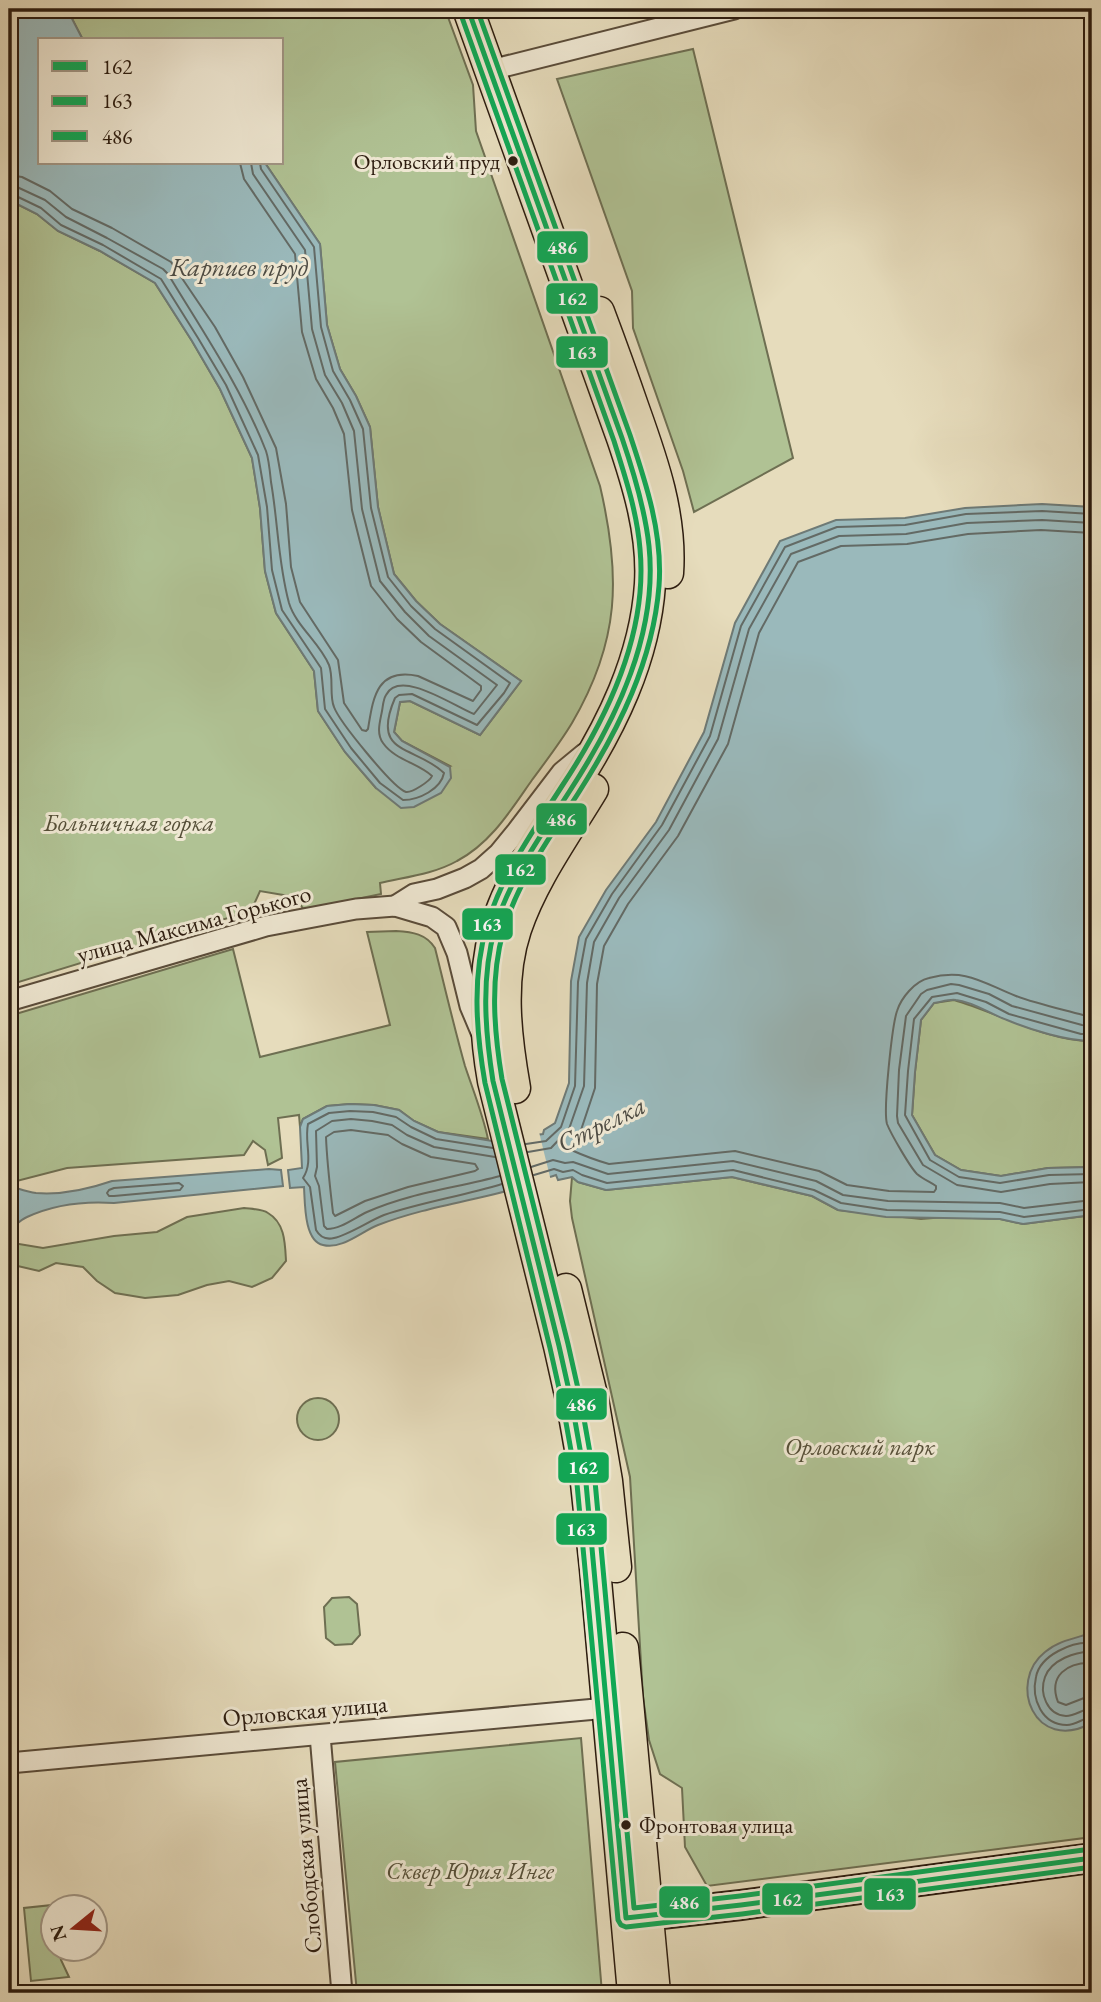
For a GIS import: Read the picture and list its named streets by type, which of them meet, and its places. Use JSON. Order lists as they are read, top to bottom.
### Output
{
  "streets": {
    "street": ["улица Максима Горького", "Орловская улица", "Слободская улица"]
  },
  "crossings": [
    ["Орловская улица", "Слободская улица"]
  ],
  "water": ["Карпиев пруд", "Стрелка"],
  "parks": ["Больничная горка", "Орловский парк", "Сквер Юрия Инге"],
  "places": ["Орловский пруд", "Фронтовая улица"],
  "lines": ["transit line 162", "transit line 486", "transit line 163"],
  "legend": ["162", "163", "486"],
  "north": "left"
}
